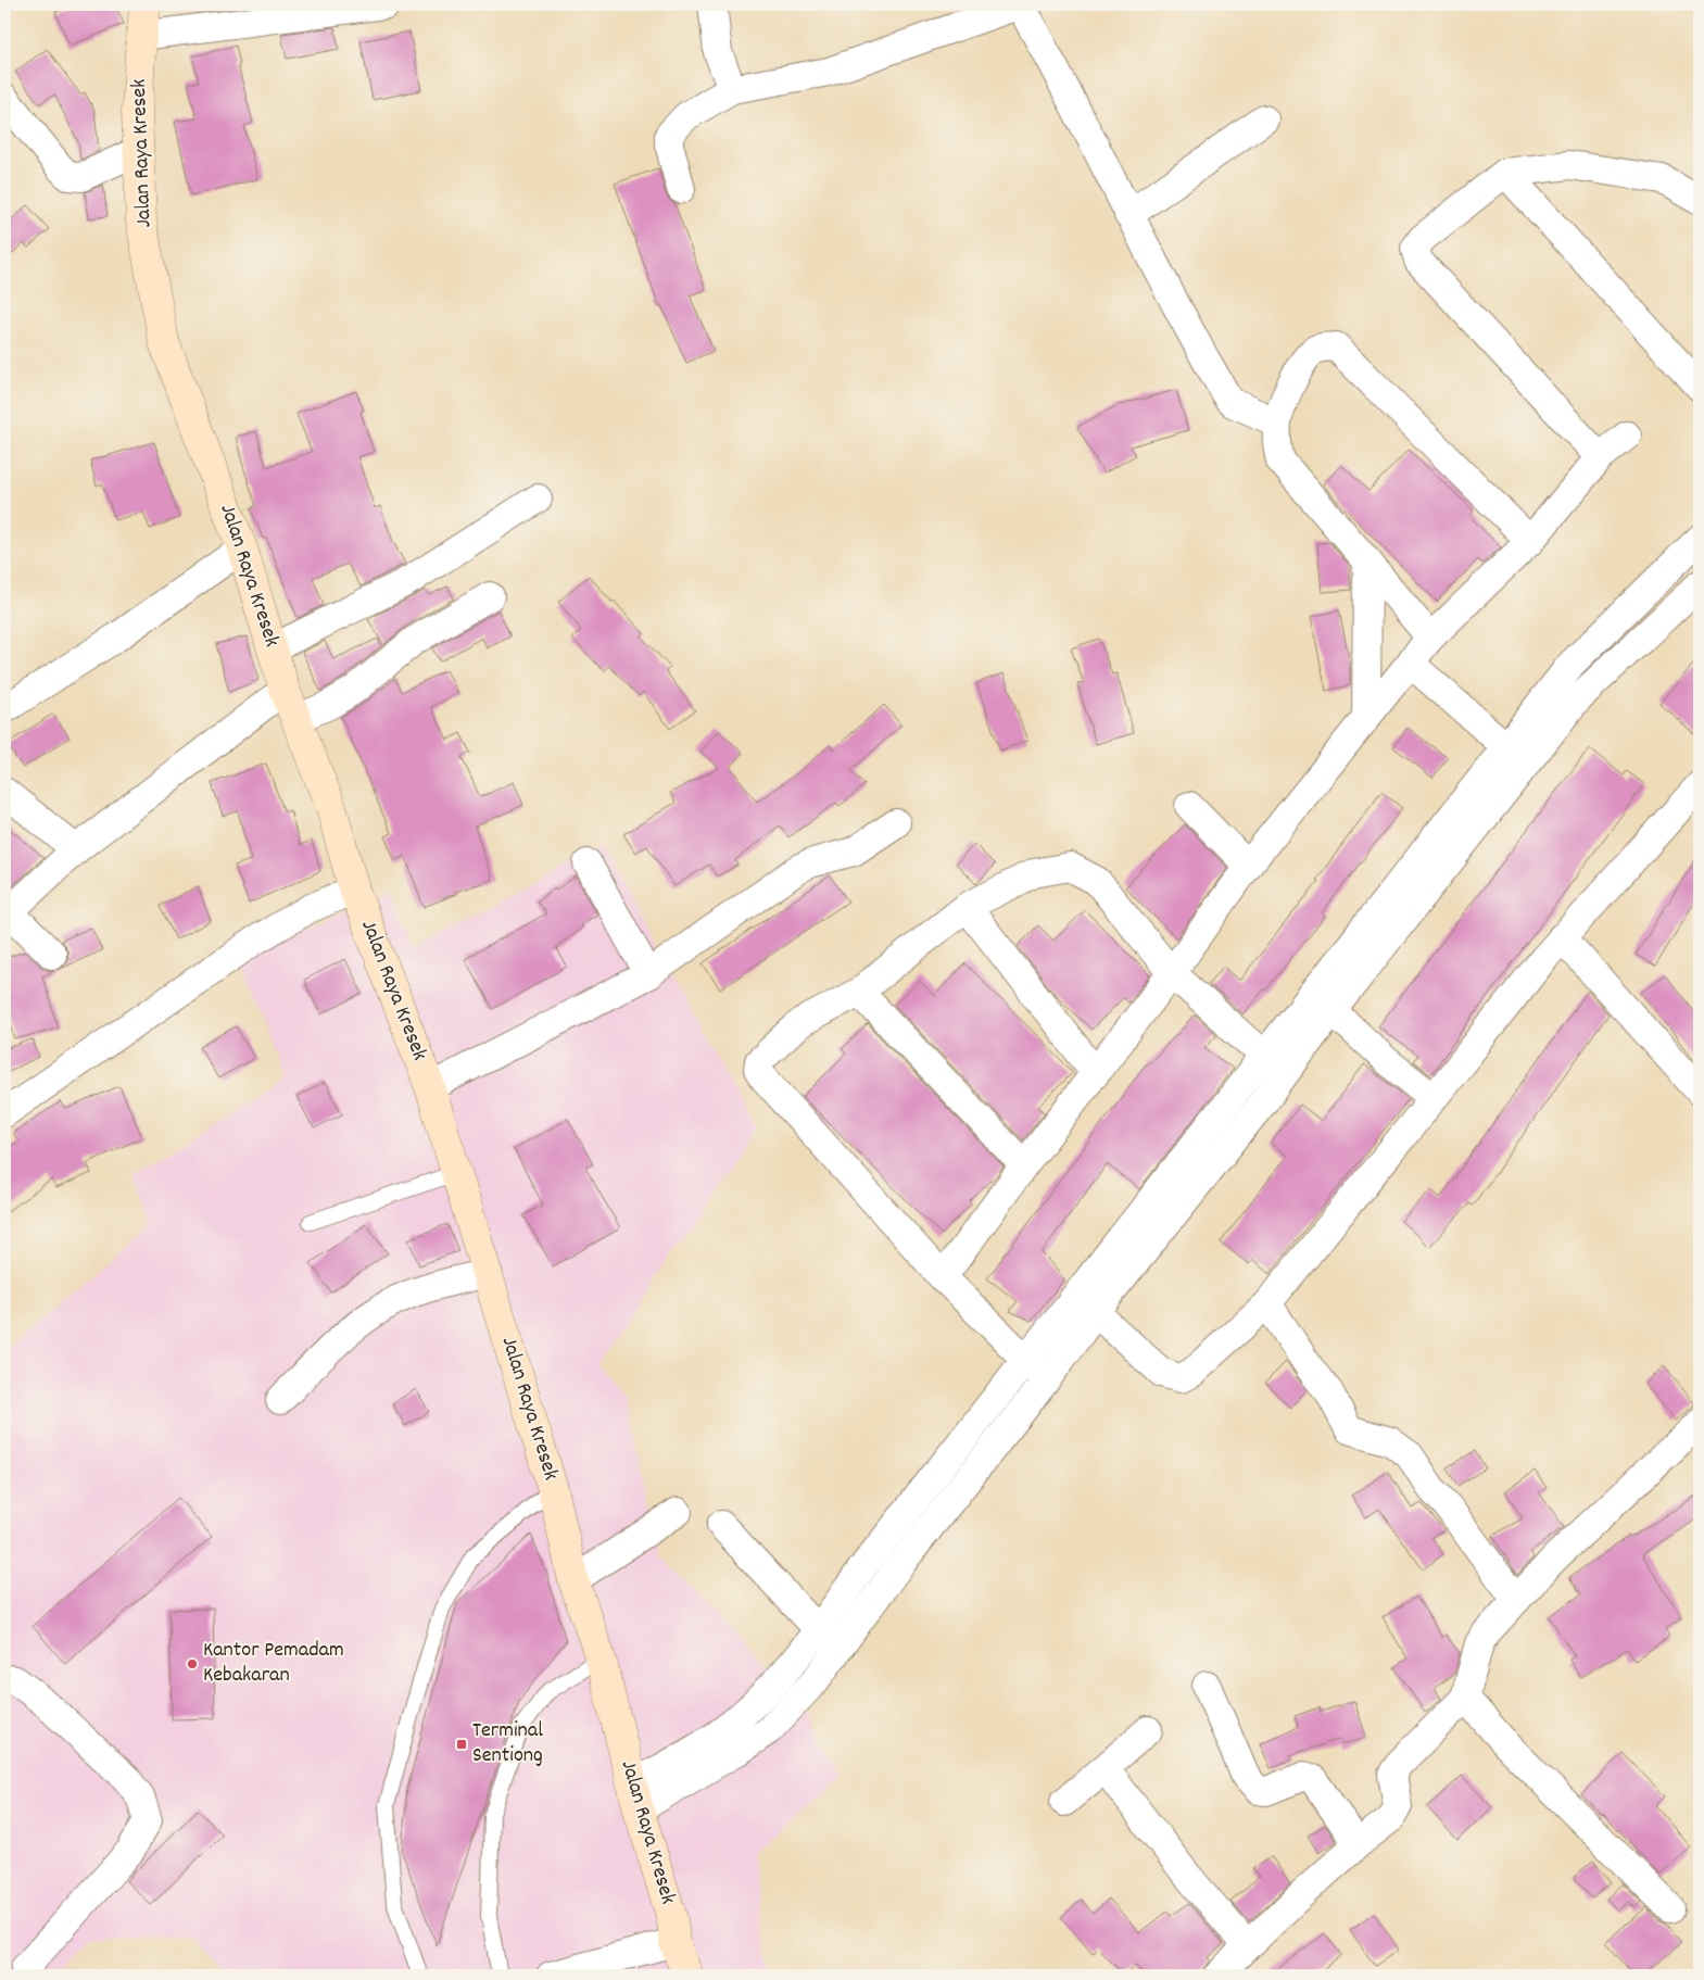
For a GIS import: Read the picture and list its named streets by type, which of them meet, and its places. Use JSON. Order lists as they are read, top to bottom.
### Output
{
  "streets": {
    "main road": ["Jalan Raya Kresek"]
  },
  "places": {
    "other": ["Kantor Pemadam Kebakaran"],
    "transit": ["Terminal Sentiong"]
  }
}
